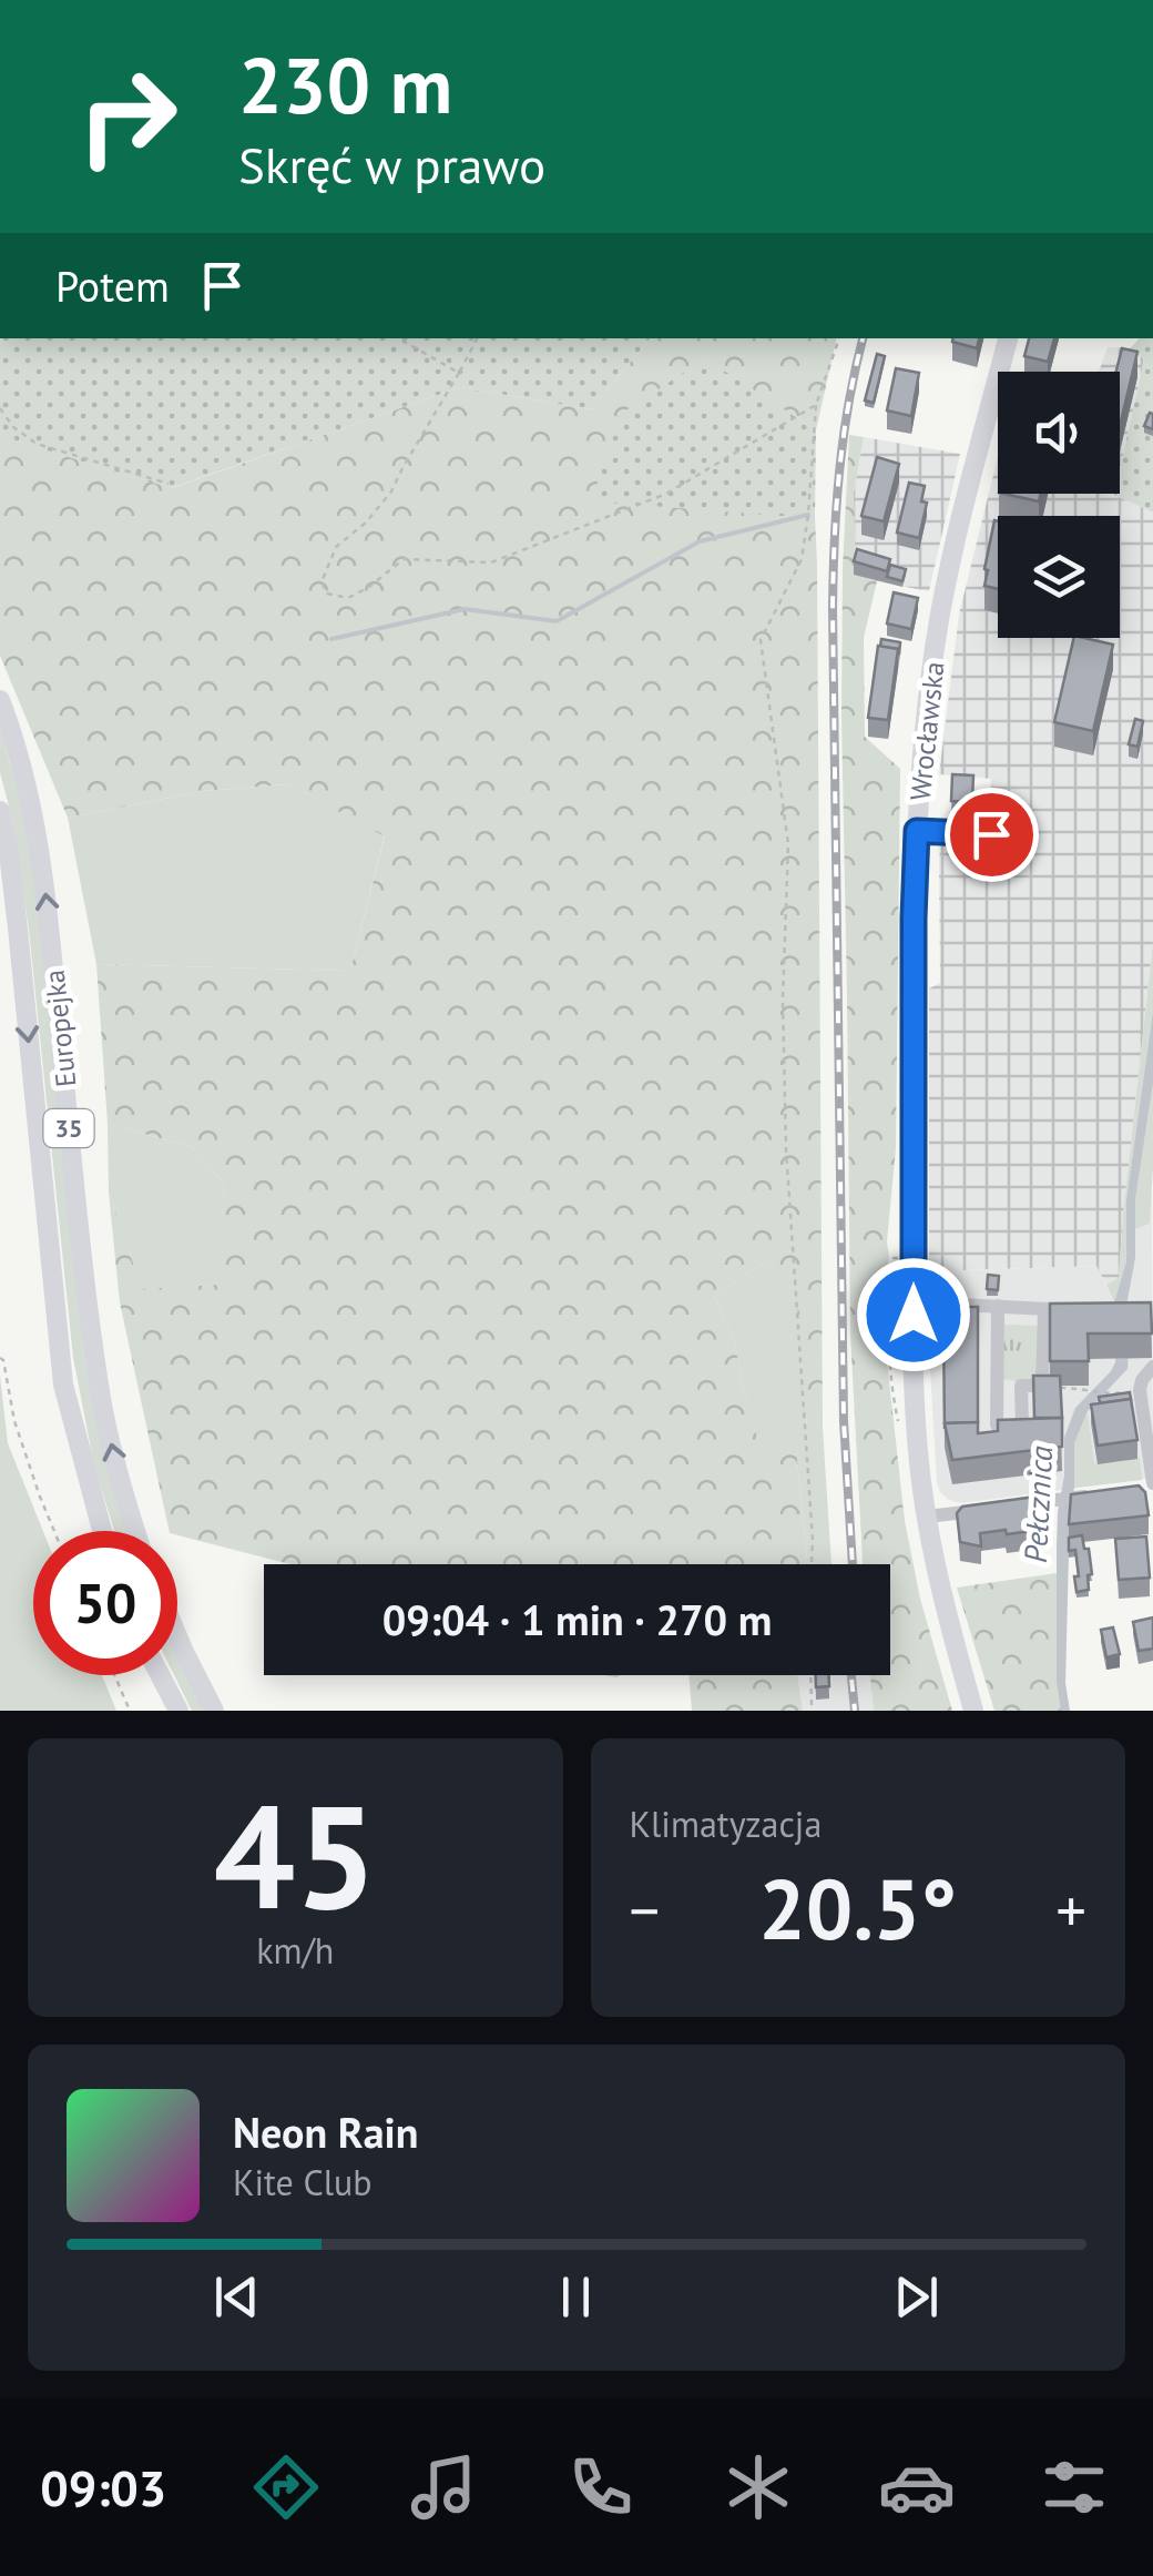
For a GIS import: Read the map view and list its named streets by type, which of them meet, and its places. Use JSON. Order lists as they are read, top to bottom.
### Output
{
  "streets": {
    "main road": ["Wrocławska", "Europejka", "35"]
  },
  "water": ["Pełcznica"],
  "page": {
    "turn": ["230 m", "Skręć w prawo"],
    "then": "Potem",
    "limit": "50",
    "trip": "09:04 · 1 min · 270 m",
    "tile": [
      ["45", "km/h"],
      "Klimatyzacja"
    ],
    "heat": ["−", "20.5°", "+"],
    "song": ["Neon Rain", "Kite Club"],
    "tabs": "09:03"
  }
}
